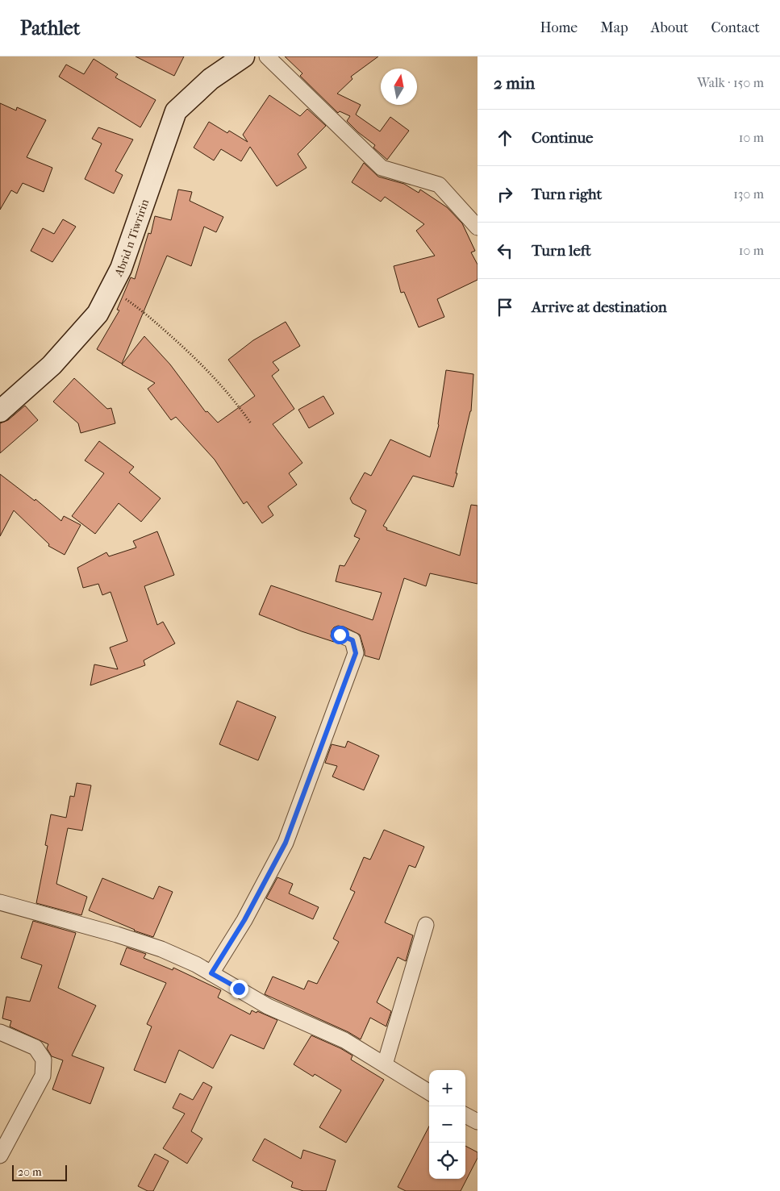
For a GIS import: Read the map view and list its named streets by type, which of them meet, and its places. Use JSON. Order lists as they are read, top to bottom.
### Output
{
  "streets": {
    "street": ["Abrid n Tiwririn"]
  },
  "scale_bar": "20 m",
  "north": "top",
  "page": {
    "header": "Pathlet",
    "nav": [
      "Home",
      "Map",
      "About",
      "Contact"
    ],
    "heading": ["2 min", "Walk · 150 m"],
    "list": [
      ["Continue", "10 m"],
      ["Turn right", "130 m"],
      ["Turn left", "10 m"],
      "Arrive at destination"
    ],
    "map_buttons": ["+", "−"],
    "scale": "20 m"
  }
}
